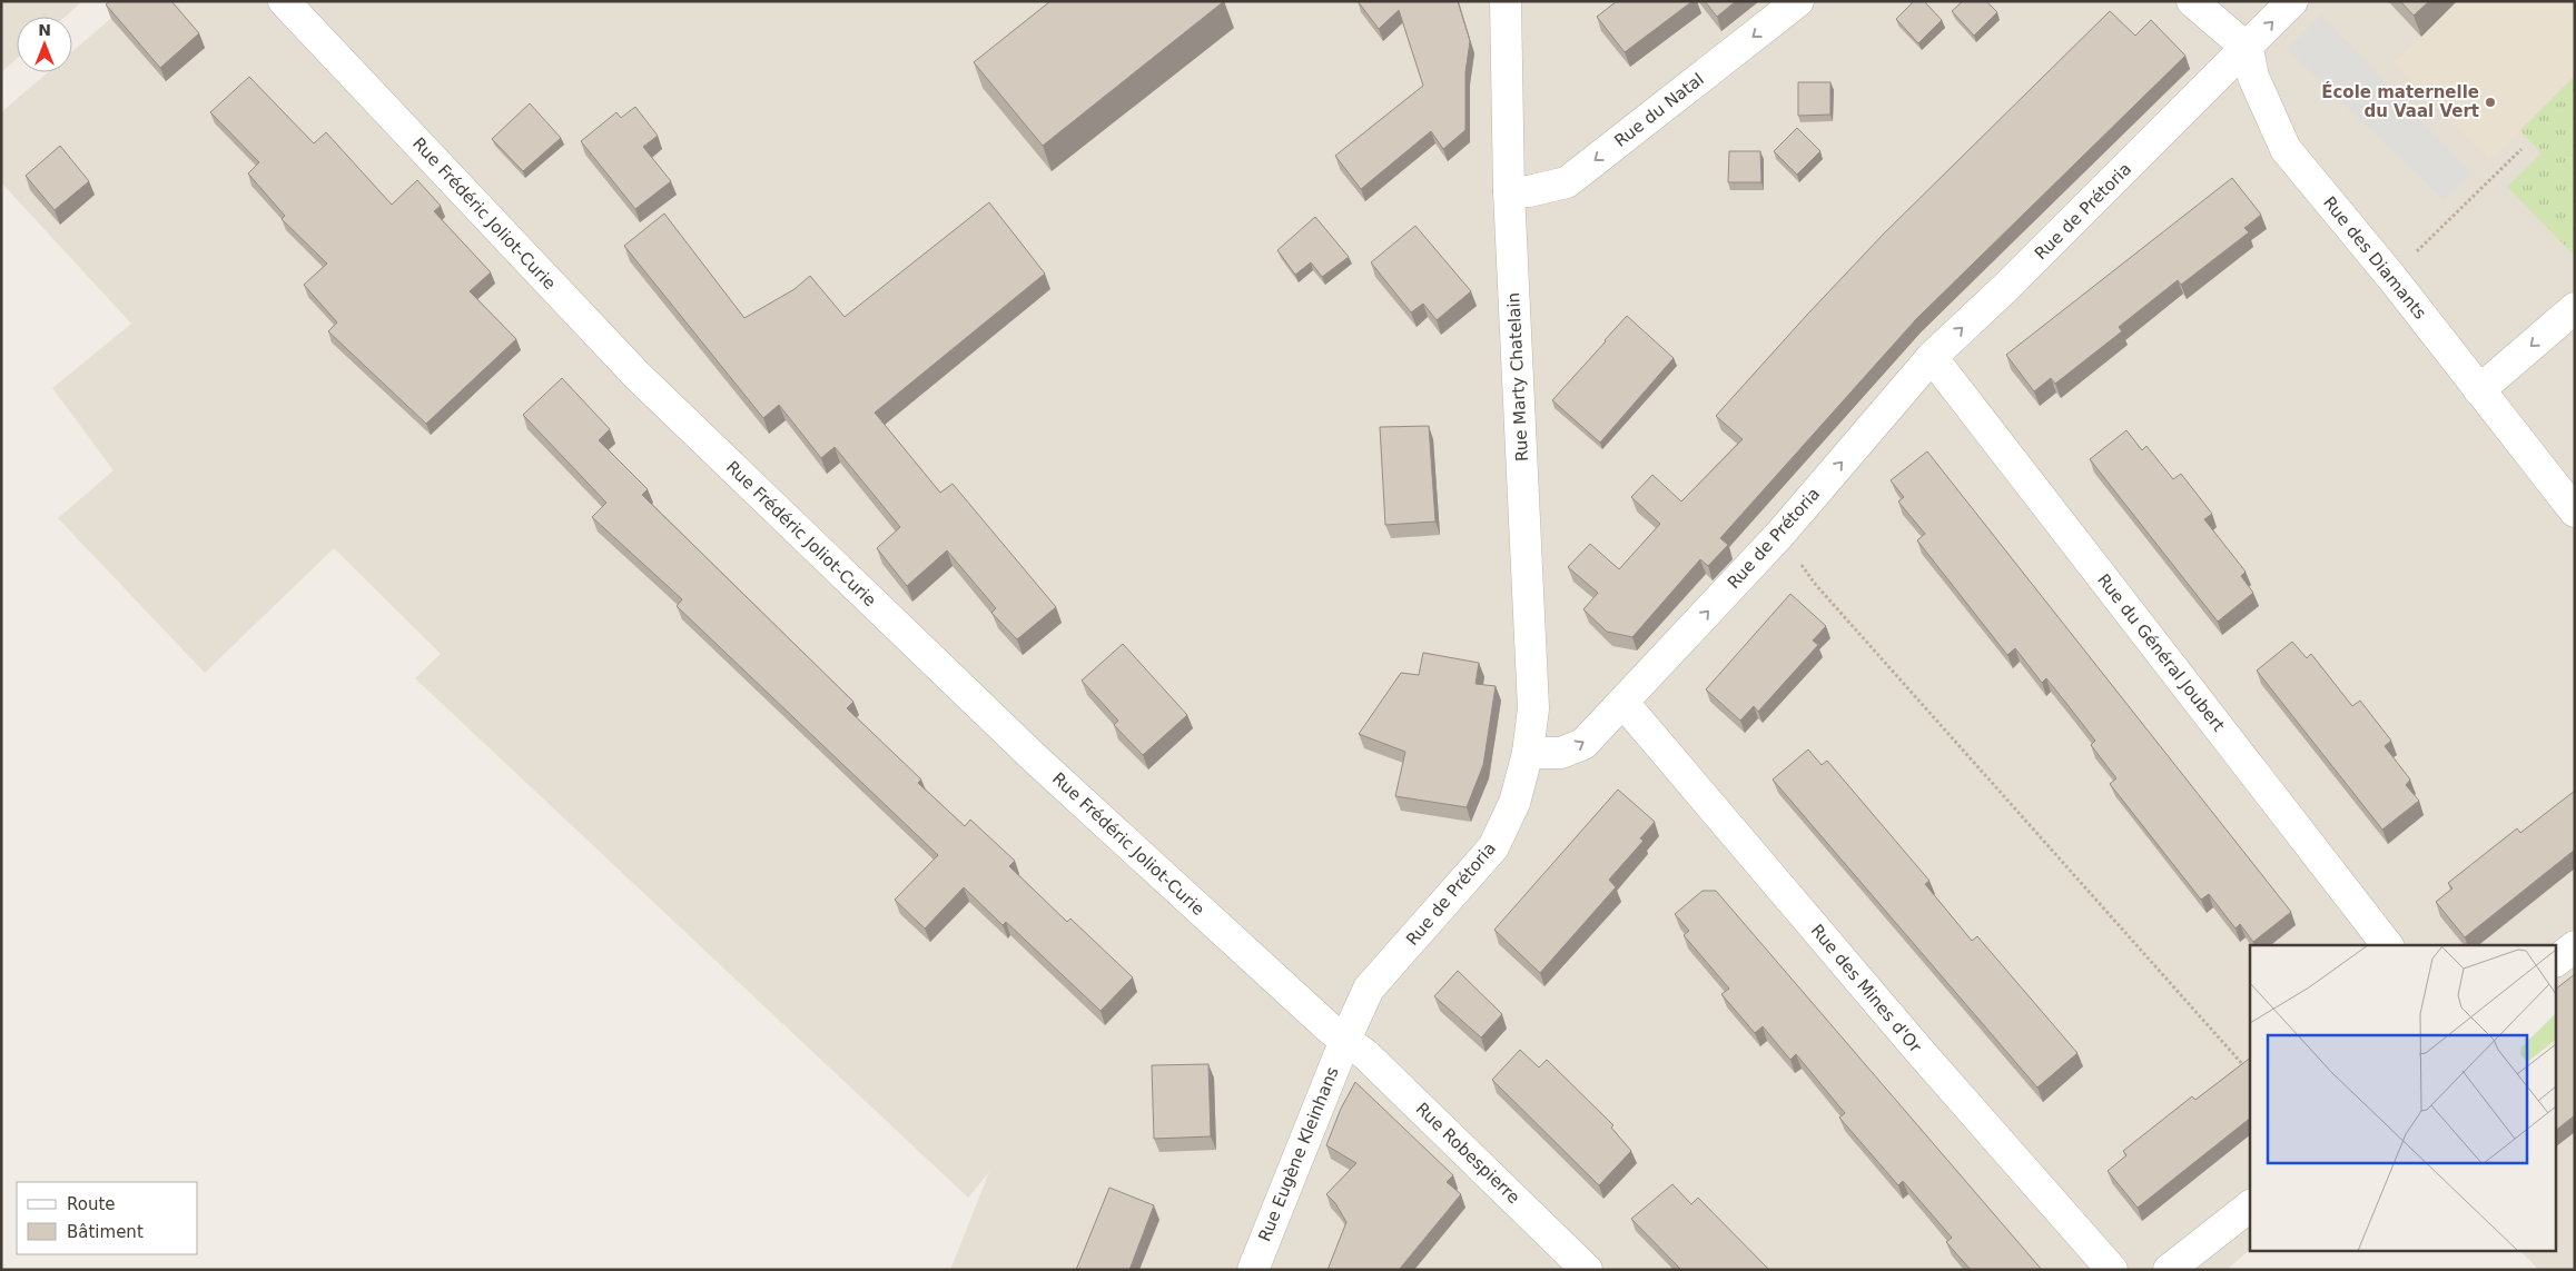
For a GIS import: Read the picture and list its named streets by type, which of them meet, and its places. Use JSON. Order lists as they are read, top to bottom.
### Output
{
  "streets": {
    "street": [
      "Rue du Natal",
      "Rue de Prétoria",
      "Rue Frédéric Joliot-Curie",
      "Rue des Diamants",
      "Rue Marty Chatelain",
      "Rue du Général Joubert",
      "Rue des Mines d'Or",
      "Rue Robespierre",
      "Rue Eugène Kleinhans"
    ]
  },
  "crossings": [
    ["Rue du Natal", "Rue Marty Chatelain"],
    ["Rue de Prétoria", "Rue Frédéric Joliot-Curie"],
    ["Rue de Prétoria", "Rue des Diamants"],
    ["Rue de Prétoria", "Rue Marty Chatelain"],
    ["Rue de Prétoria", "Rue du Général Joubert"],
    ["Rue de Prétoria", "Rue des Mines d'Or"],
    ["Rue de Prétoria", "Rue Robespierre"],
    ["Rue de Prétoria", "Rue Eugène Kleinhans"],
    ["Rue Frédéric Joliot-Curie", "Rue Robespierre"],
    ["Rue Frédéric Joliot-Curie", "Rue Eugène Kleinhans"],
    ["Rue Robespierre", "Rue Eugène Kleinhans"]
  ],
  "one_way": ["Rue du Natal", "Rue de Prétoria"],
  "places": ["École maternelle du Vaal Vert"],
  "legend": ["Route", "Bâtiment"],
  "north": "top"
}
